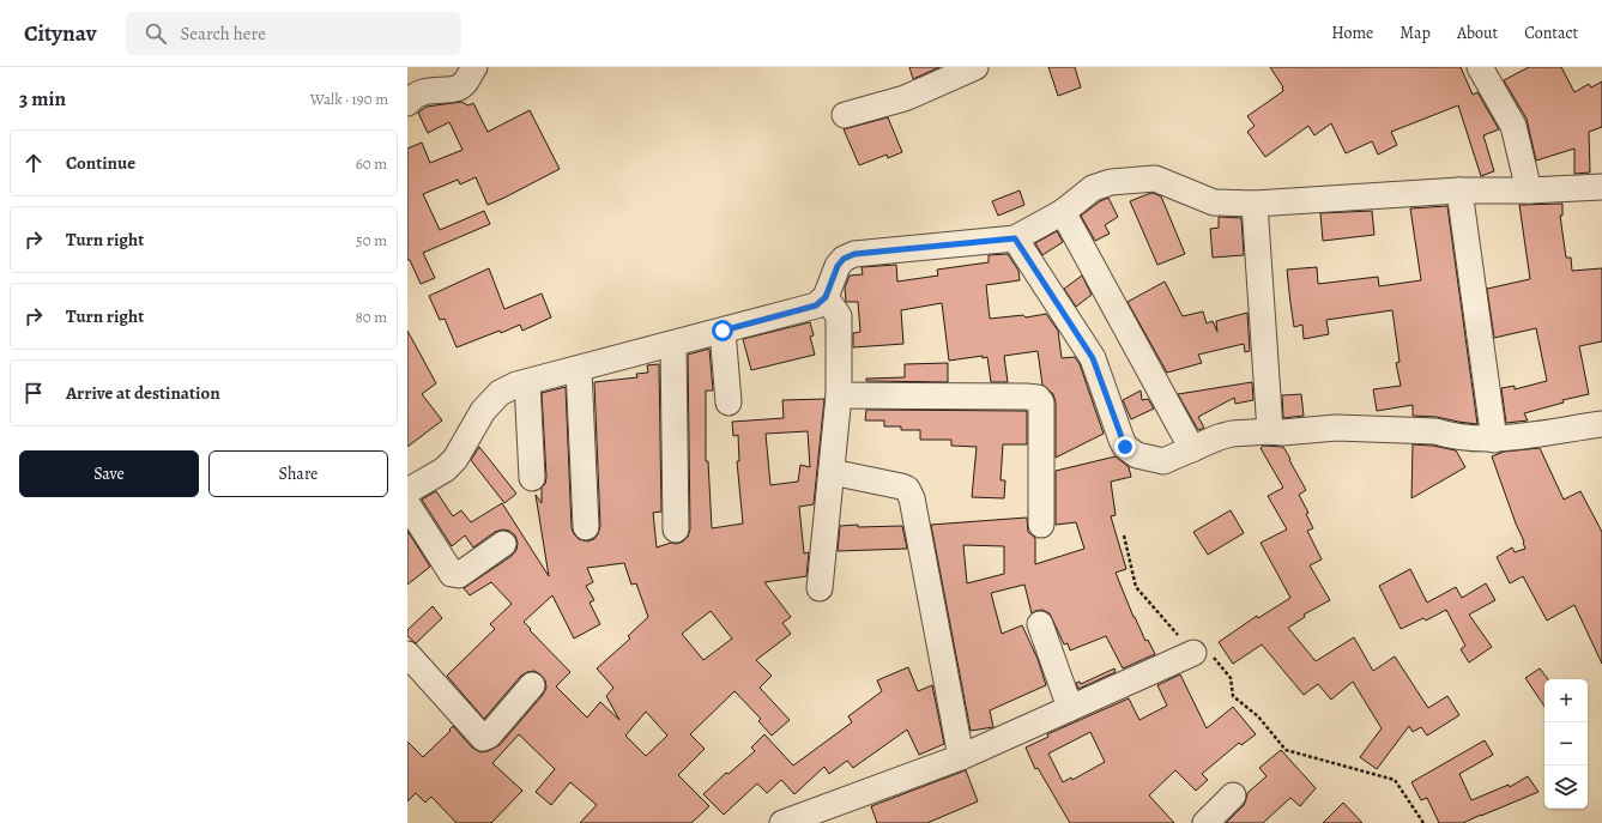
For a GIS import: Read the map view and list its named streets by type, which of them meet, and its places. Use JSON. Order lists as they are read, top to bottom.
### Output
{
  "page": {
    "header": "Citynav",
    "search": "Search here",
    "nav": [
      "Home",
      "Map",
      "About",
      "Contact"
    ],
    "heading": ["3 min", "Walk · 190 m"],
    "list": [
      ["Continue", "60 m"],
      ["Turn right", "50 m"],
      ["Turn right", "80 m"],
      "Arrive at destination"
    ],
    "buttons": ["Save", "Share"],
    "map_buttons": ["+", "−"]
  }
}
